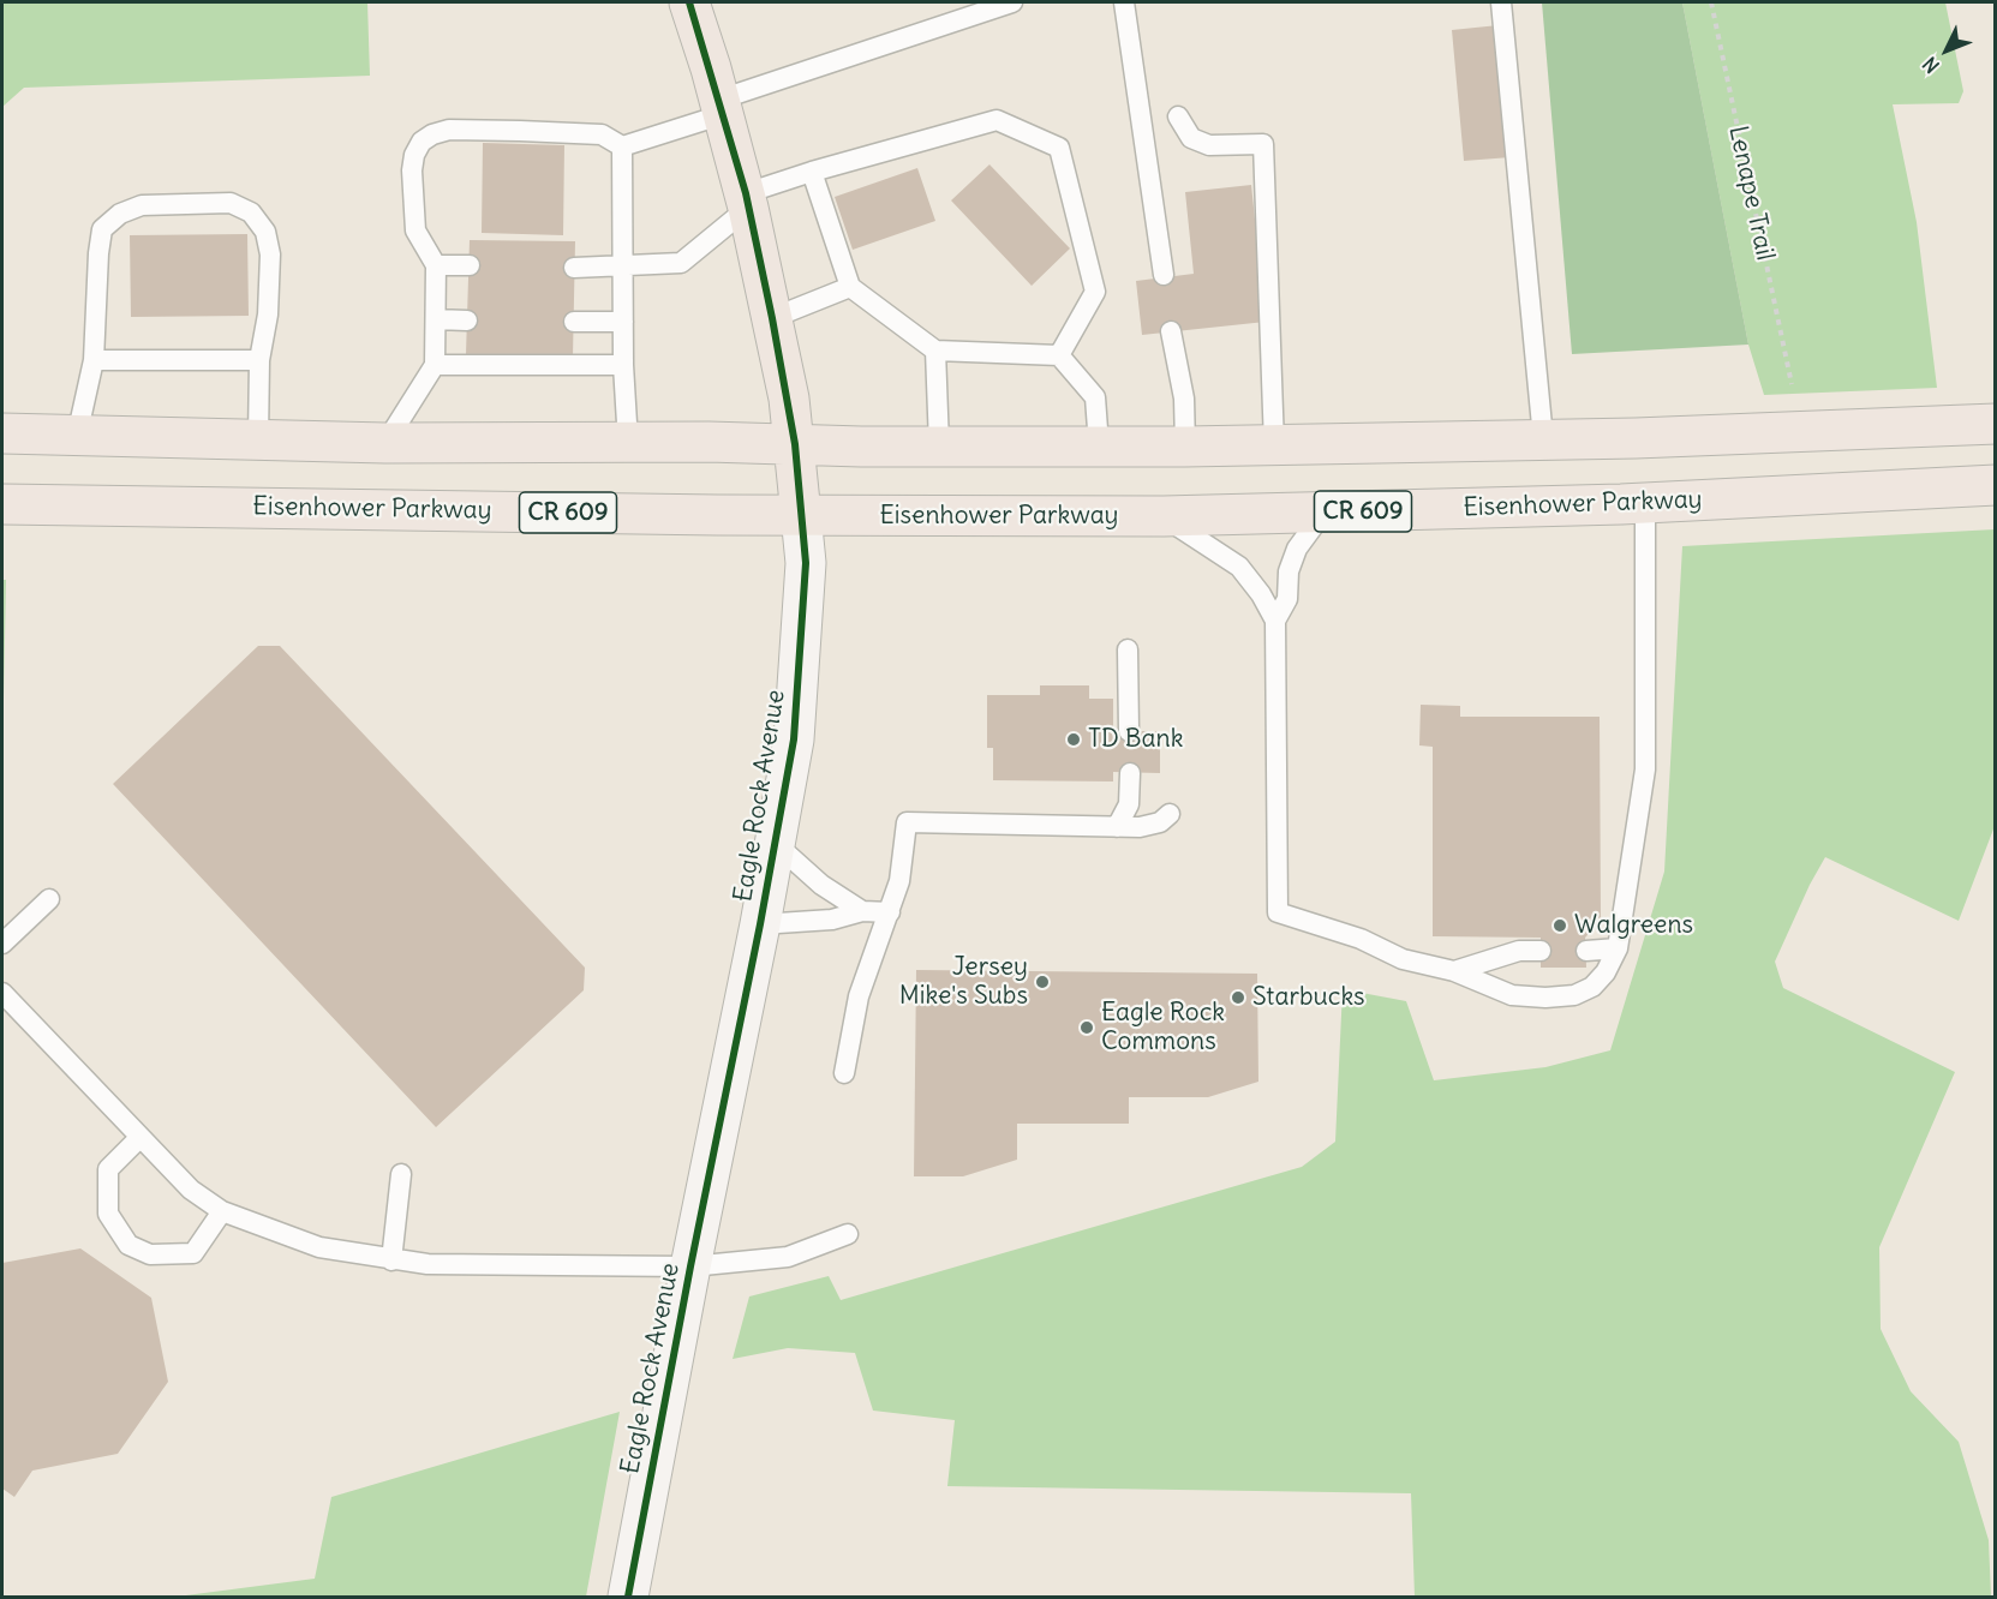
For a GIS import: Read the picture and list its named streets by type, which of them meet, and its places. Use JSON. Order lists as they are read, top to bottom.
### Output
{
  "streets": {
    "main road": ["Eisenhower Parkway", "CR 609", "Eagle Rock Avenue"],
    "path": ["Lenape Trail"]
  },
  "crossings": [
    ["Eisenhower Parkway", "Eagle Rock Avenue"]
  ],
  "places": [
    "TD Bank",
    "Walgreens",
    "Jersey Mike's Subs",
    "Starbucks",
    "Eagle Rock Commons"
  ],
  "north": "bottom left"
}
